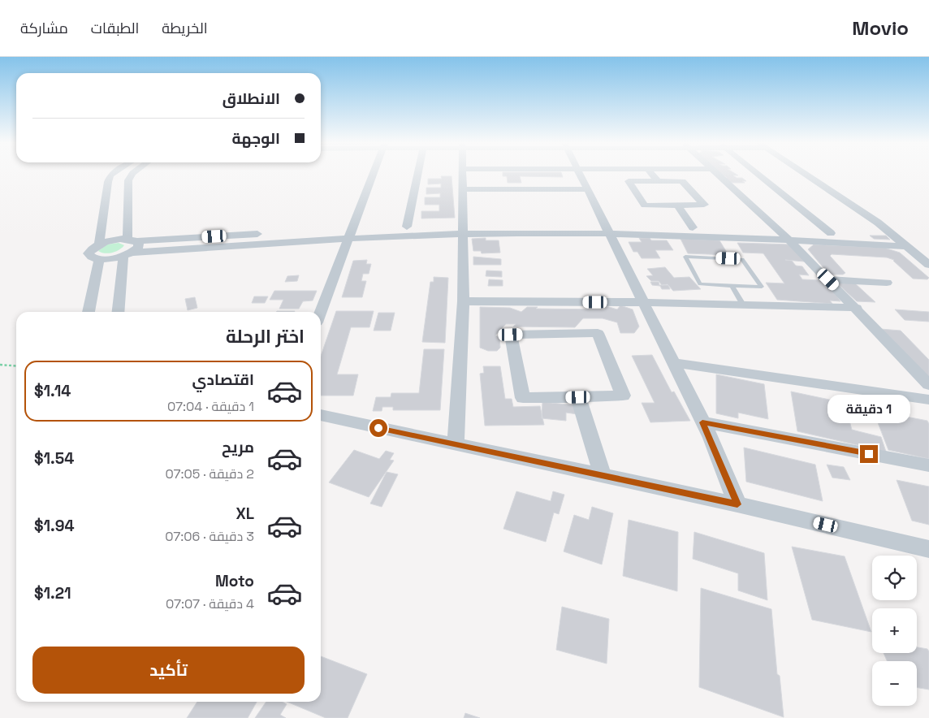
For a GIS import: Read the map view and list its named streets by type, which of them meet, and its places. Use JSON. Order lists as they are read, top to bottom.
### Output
{
  "page": {
    "header": "Movio",
    "nav": ["الخريطة", "الطبقات", "مشاركة"],
    "banner": ["الانطلاق", "الوجهة"],
    "heading": "اختر الرحلة",
    "list": [
      {
        "name": "اقتصادي",
        "note": "1 دقيقة · 07:04",
        "value": "$1.14"
      },
      {
        "name": "مريح",
        "note": "2 دقيقة · 07:05",
        "value": "$1.54"
      },
      {
        "name": "XL",
        "note": "3 دقيقة · 07:06",
        "value": "$1.94"
      },
      {
        "name": "Moto",
        "note": "4 دقيقة · 07:07",
        "value": "$1.21"
      }
    ],
    "bubble": "1 دقيقة",
    "map_buttons": ["+", "−"],
    "buttons": "تأكيد"
  }
}
